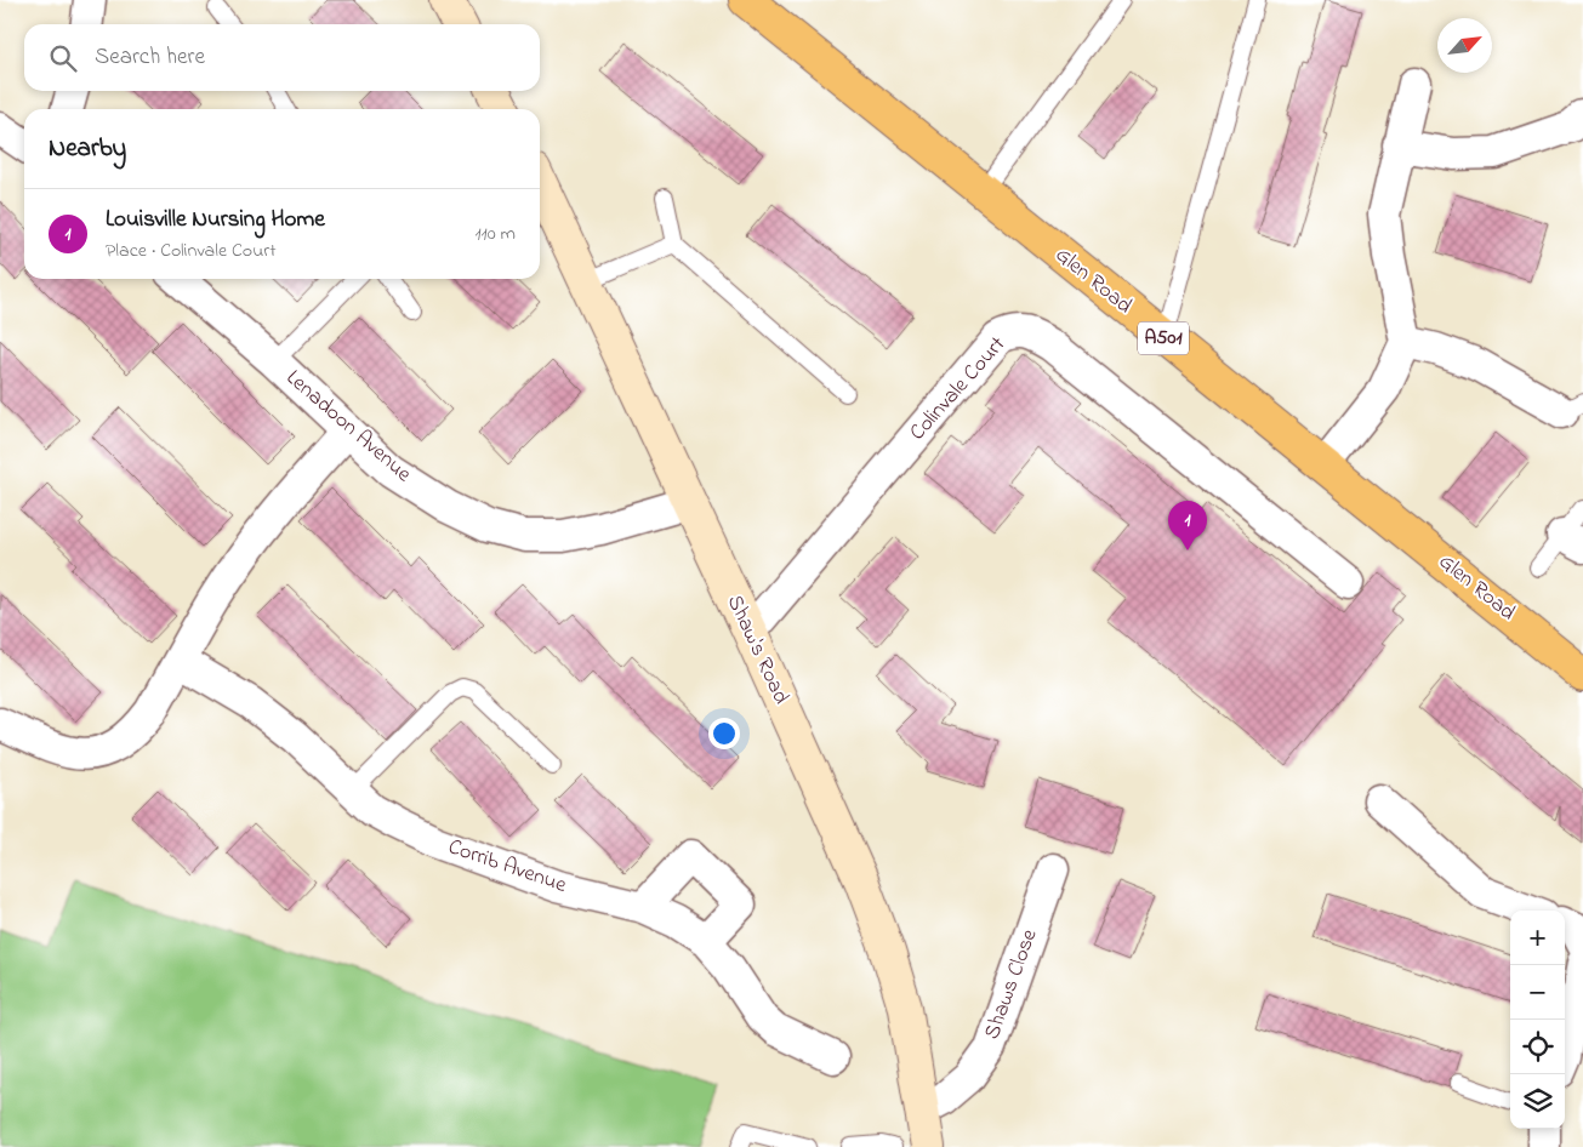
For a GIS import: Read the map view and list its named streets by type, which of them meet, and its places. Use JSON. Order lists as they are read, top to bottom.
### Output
{
  "streets": {
    "main road": ["Glen Road", "A501"],
    "street": [
      "Colinvale Court",
      "Lenadoon Avenue",
      "Shaw's Road",
      "Corrib Avenue",
      "Shaws Close"
    ]
  },
  "crossings": [
    ["Colinvale Court", "Shaw's Road"],
    ["Lenadoon Avenue", "Shaw's Road"],
    ["Shaw's Road", "Shaws Close"]
  ],
  "north": "top right",
  "page": {
    "search": "Search here",
    "heading": "Nearby",
    "list": [
      {
        "mark": "1",
        "name": "Louisville Nursing Home",
        "note": "Place · Colinvale Court",
        "value": "110 m"
      }
    ],
    "pins": "1",
    "map_buttons": ["+", "−"]
  }
}
